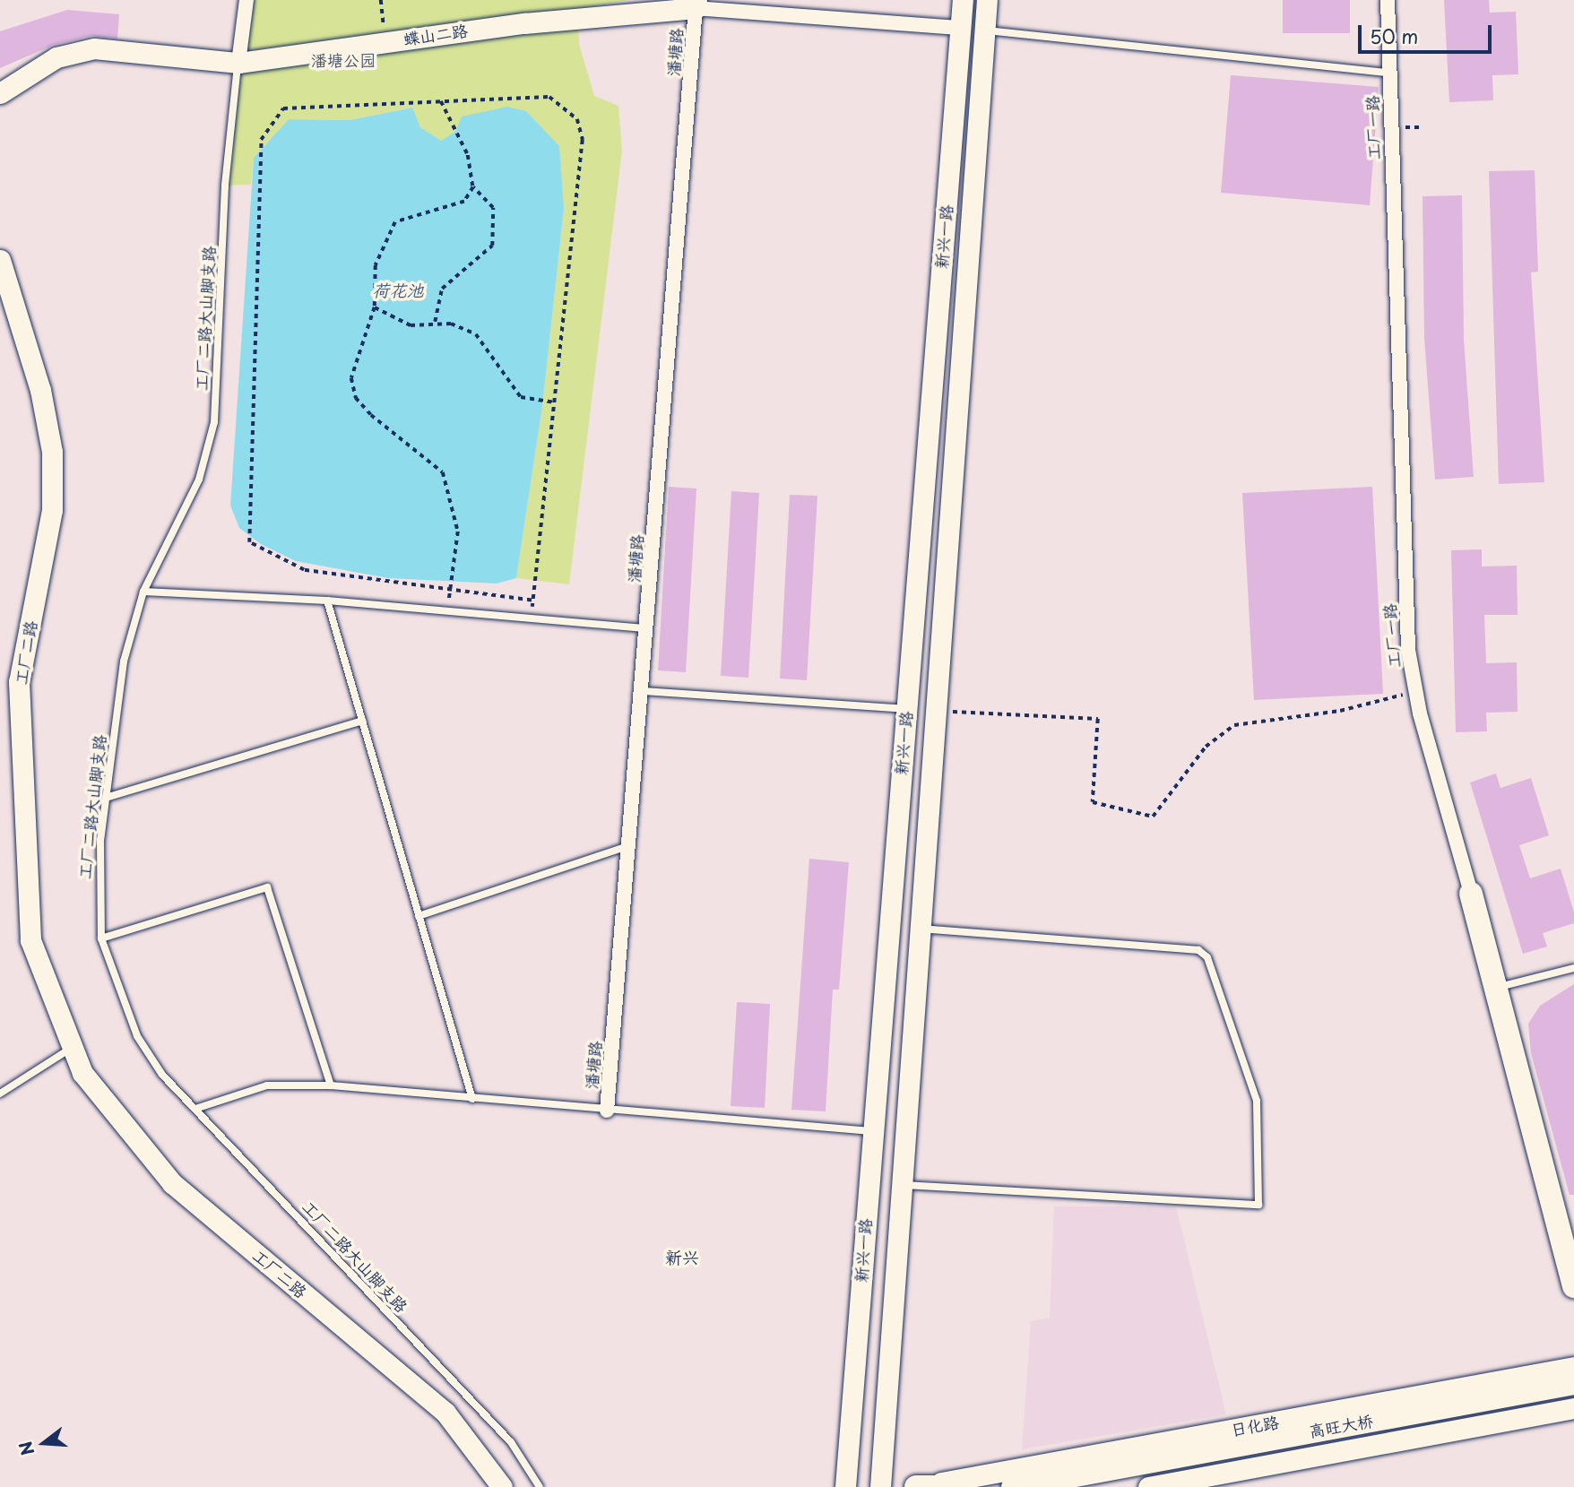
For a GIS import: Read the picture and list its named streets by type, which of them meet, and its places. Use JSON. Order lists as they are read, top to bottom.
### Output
{
  "streets": {
    "main road": ["高旺大桥"],
    "street": [
      "蝶山二路",
      "潘塘路",
      "工厂一路",
      "新兴一路",
      "工厂二路",
      "日化路"
    ],
    "lane": ["工厂二路大山脚支路"]
  },
  "crossings": [
    ["蝶山二路", "潘塘路"],
    ["蝶山二路", "新兴一路"],
    ["蝶山二路", "工厂二路大山脚支路"]
  ],
  "districts": ["新兴"],
  "water": ["荷花池"],
  "parks": ["潘塘公园"],
  "scale_bar": "50 m",
  "north": "left"
}
